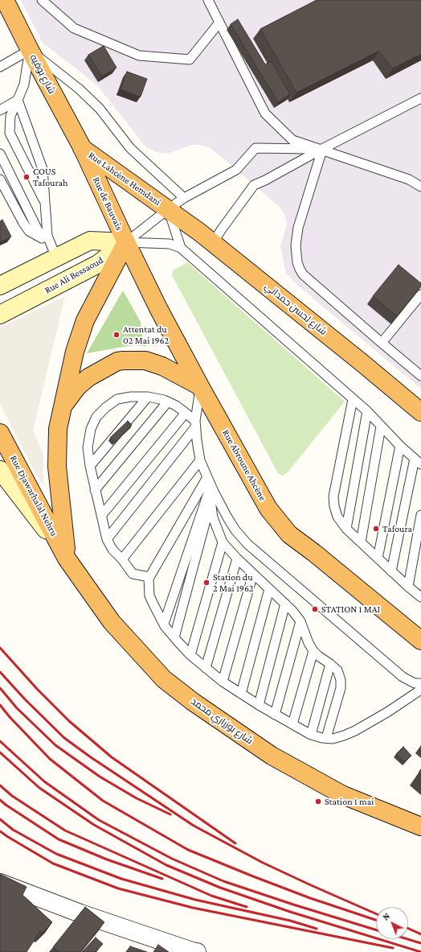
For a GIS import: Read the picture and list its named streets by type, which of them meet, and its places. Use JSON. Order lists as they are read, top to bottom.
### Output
{
  "streets": {
    "highway": [
      "شارع بوفيه",
      "Rue Lahcène Hemdani",
      "Rue de Bauvais",
      "شارع لحسن حمداني",
      "Rue Abroune Ahcène",
      "Rue Djawarhalal Nehru",
      "شارع بوزراري محمد"
    ],
    "main road": ["Rue Ali Bessaoud"]
  },
  "crossings": [
    ["شارع بوفيه", "Rue Lahcène Hemdani"],
    ["شارع بوفيه", "Rue de Bauvais"],
    ["Rue Lahcène Hemdani", "Rue de Bauvais"],
    ["Rue Lahcène Hemdani", "شارع لحسن حمداني"],
    ["Rue de Bauvais", "Rue Ali Bessaoud"],
    ["Rue de Bauvais", "Rue Abroune Ahcène"],
    ["Rue Ali Bessaoud", "Rue Abroune Ahcène"],
    ["Rue Djawarhalal Nehru", "شارع بوزراري محمد"]
  ],
  "places": [
    "COUS Tafourah",
    "Attentat du 02 Mai 1962",
    "Tafoura",
    "Station du 2 Mai 1962",
    "STATION 1 MAI",
    "Station 1 mai"
  ],
  "north": "top left"
}
